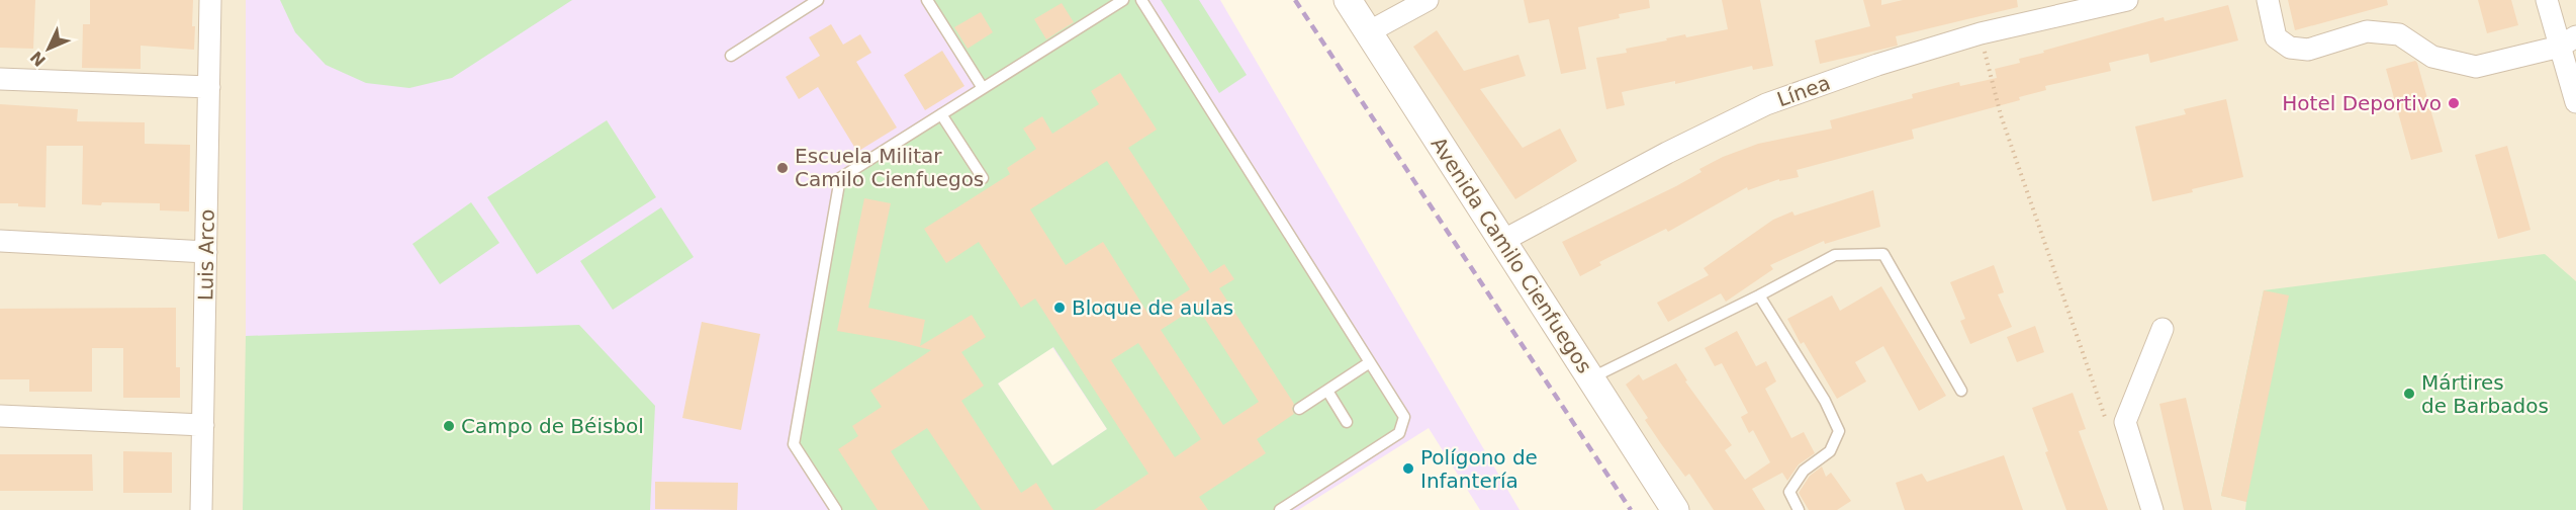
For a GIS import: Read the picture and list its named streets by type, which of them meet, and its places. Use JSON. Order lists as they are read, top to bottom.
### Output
{
  "streets": {
    "street": ["Línea", "Luis Arco", "Avenida Camilo Cienfuegos"]
  },
  "crossings": [
    ["Línea", "Avenida Camilo Cienfuegos"]
  ],
  "places": [
    "Hotel Deportivo",
    "Escuela Militar Camilo Cienfuegos",
    "Bloque de aulas",
    "Mártires de Barbados",
    "Campo de Béisbol",
    "Polígono de Infantería"
  ],
  "north": "bottom left"
}
